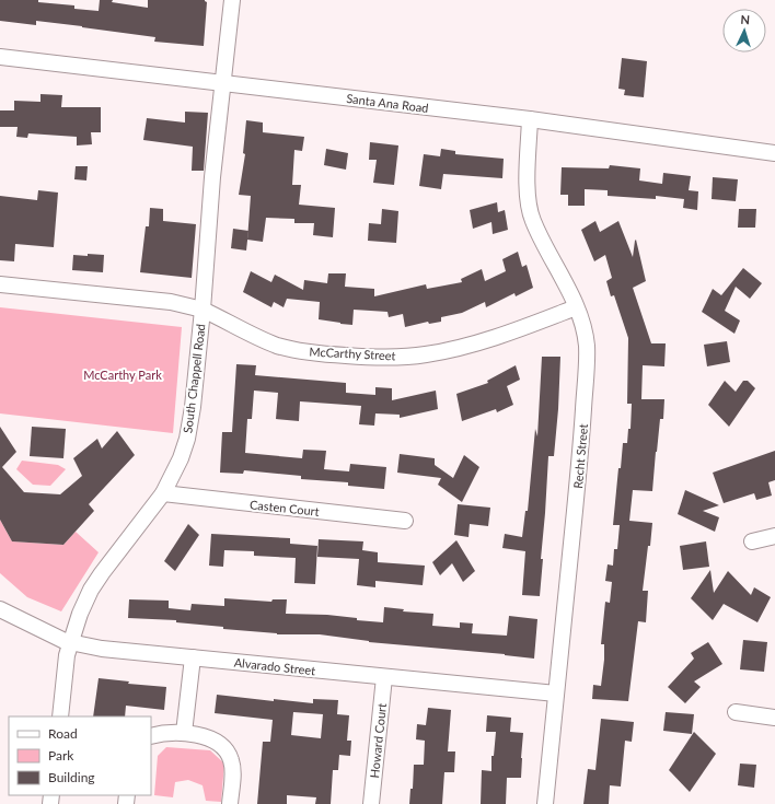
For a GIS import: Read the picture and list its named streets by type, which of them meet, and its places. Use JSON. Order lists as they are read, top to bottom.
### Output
{
  "streets": {
    "street": [
      "Santa Ana Road",
      "McCarthy Street",
      "South Chappell Road",
      "Recht Street",
      "Casten Court",
      "Alvarado Street",
      "Howard Court"
    ]
  },
  "crossings": [
    ["Santa Ana Road", "South Chappell Road"],
    ["Santa Ana Road", "Recht Street"],
    ["McCarthy Street", "South Chappell Road"],
    ["McCarthy Street", "Recht Street"],
    ["South Chappell Road", "Casten Court"],
    ["South Chappell Road", "Alvarado Street"],
    ["Recht Street", "Alvarado Street"],
    ["Alvarado Street", "Howard Court"]
  ],
  "parks": ["McCarthy Park"],
  "legend": ["Road", "Park", "Building"],
  "north": "top"
}
